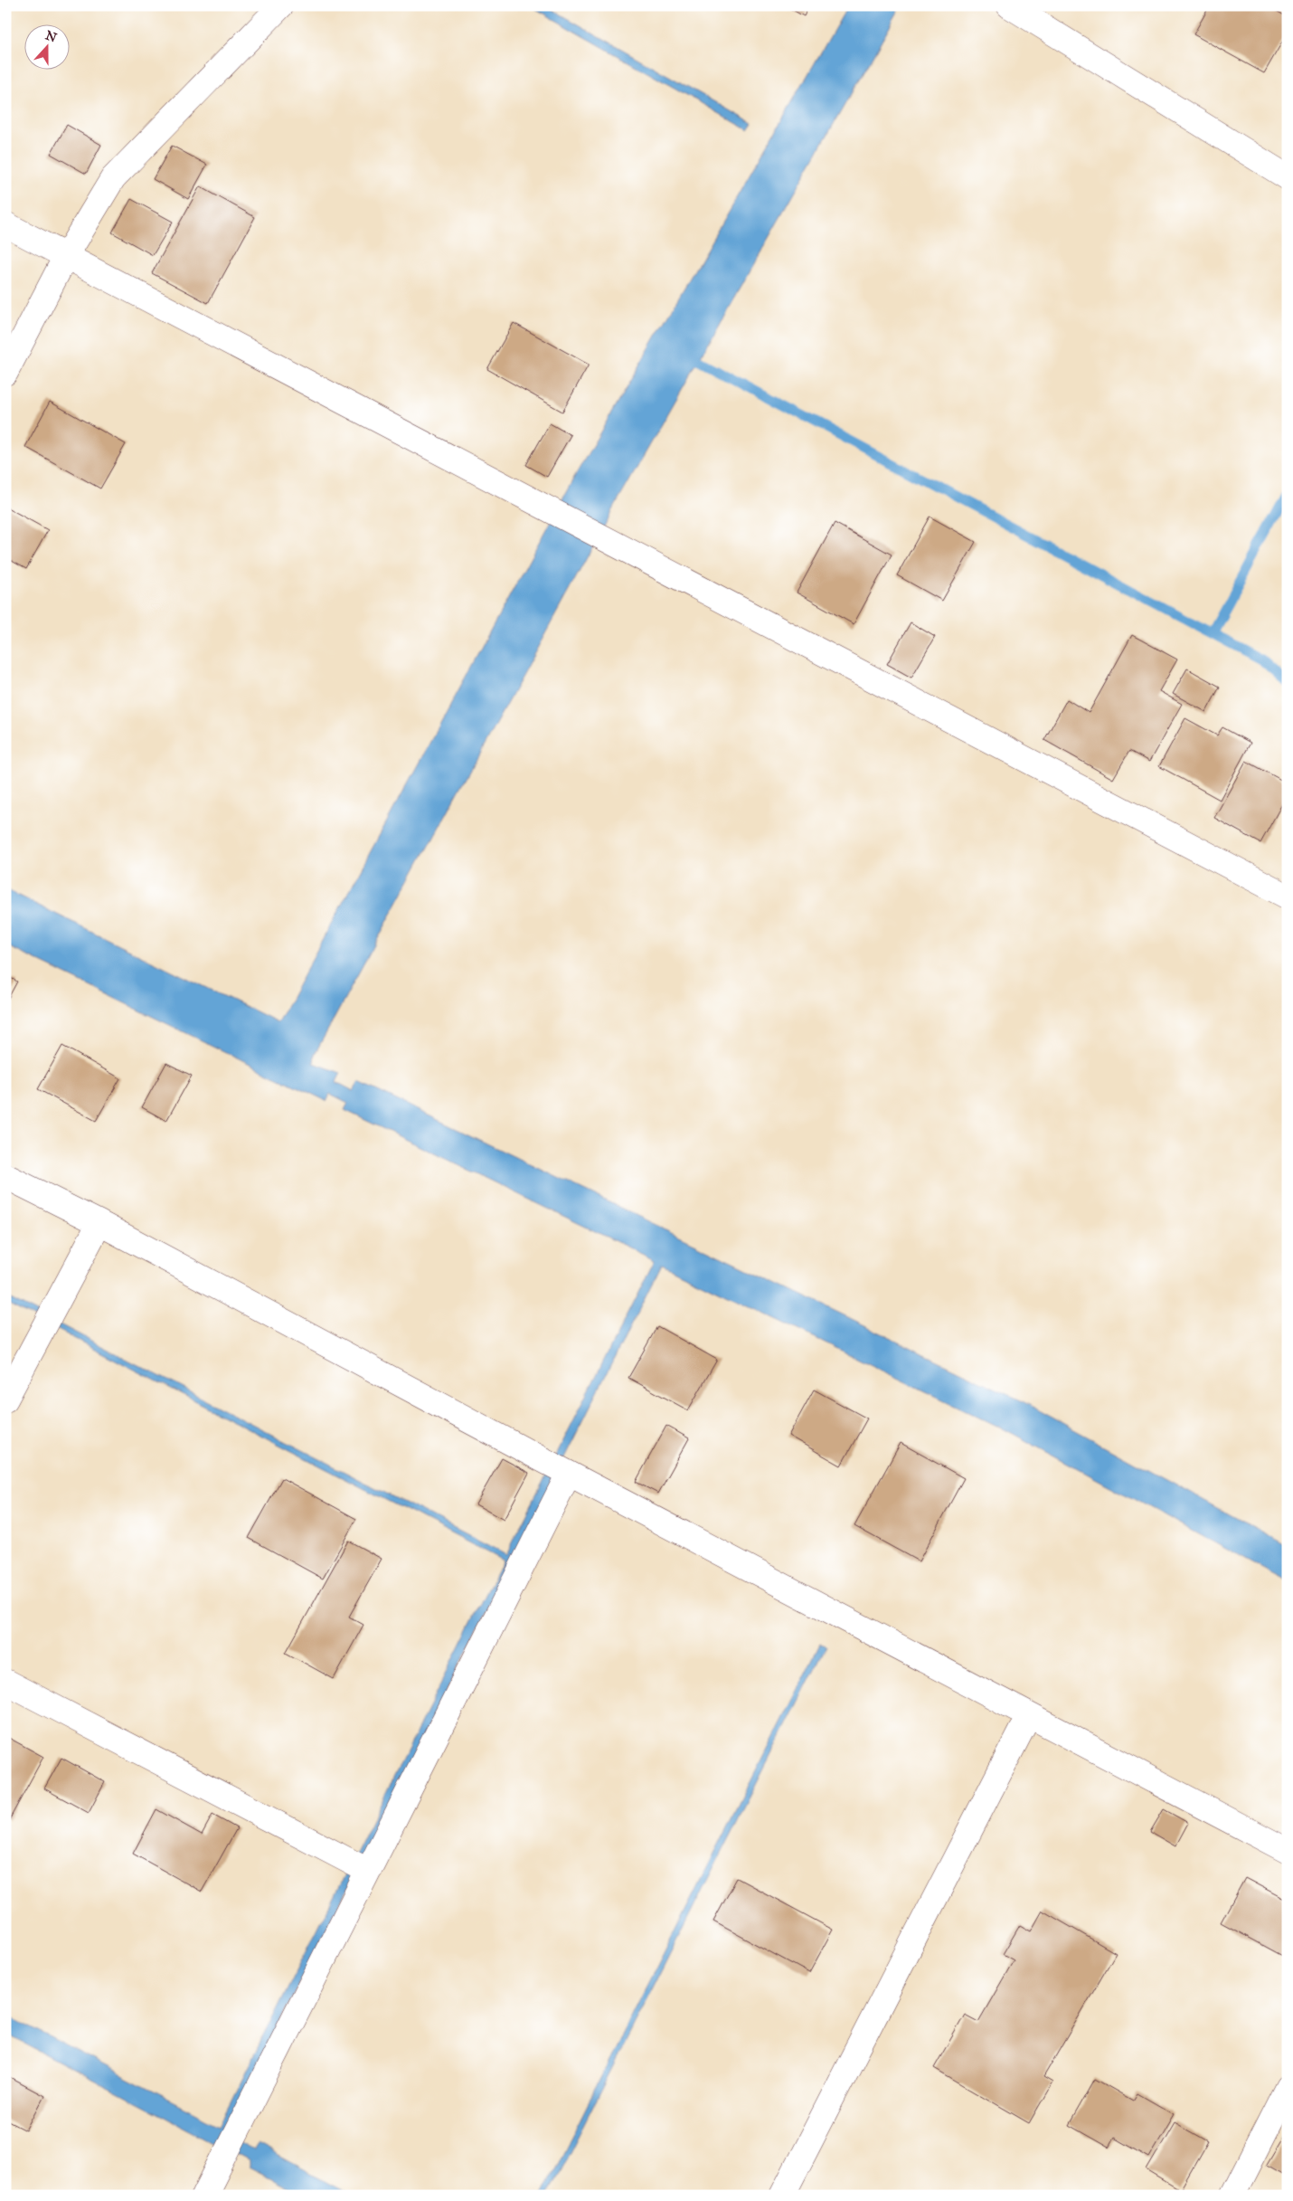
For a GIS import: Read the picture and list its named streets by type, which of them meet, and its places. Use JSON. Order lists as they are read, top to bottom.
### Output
{
  "north": "top"
}
